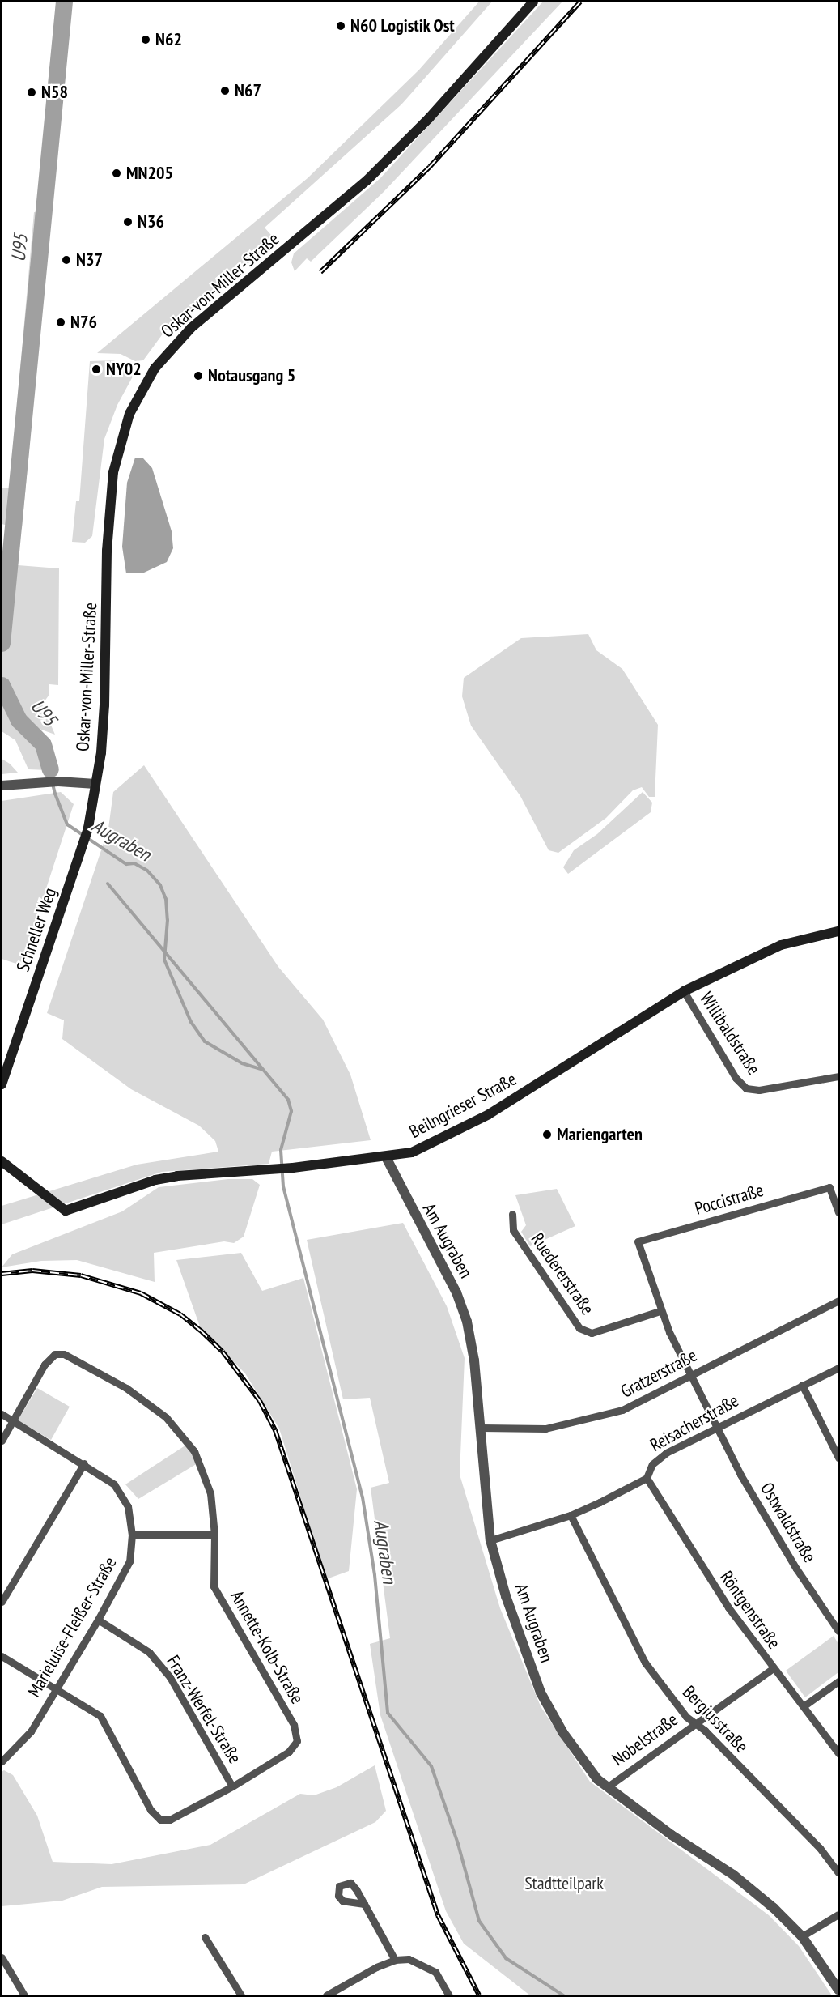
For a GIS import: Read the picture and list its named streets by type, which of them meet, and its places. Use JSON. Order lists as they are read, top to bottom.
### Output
{
  "streets": {
    "main road": ["Oskar-von-Miller-Straße", "Schneller Weg", "Beilngrieser Straße"],
    "street": [
      "Willibaldstraße",
      "Poccistraße",
      "Am Augraben",
      "Ruedererstraße",
      "Gratzerstraße",
      "Reisacherstraße",
      "Ostwaldstraße",
      "Röntgenstraße",
      "Marieluise-Fleißer-Straße",
      "Annette-Kolb-Straße",
      "Franz-Werfel-Straße",
      "Bergiusstraße",
      "Nobelstraße"
    ]
  },
  "crossings": [
    ["Oskar-von-Miller-Straße", "Schneller Weg"],
    ["Willibaldstraße", "Beilngrieser Straße"],
    ["Beilngrieser Straße", "Am Augraben"],
    ["Poccistraße", "Ostwaldstraße"],
    ["Am Augraben", "Gratzerstraße"],
    ["Am Augraben", "Reisacherstraße"],
    ["Am Augraben", "Nobelstraße"],
    ["Ruedererstraße", "Ostwaldstraße"],
    ["Gratzerstraße", "Ostwaldstraße"],
    ["Reisacherstraße", "Ostwaldstraße"],
    ["Reisacherstraße", "Röntgenstraße"],
    ["Reisacherstraße", "Bergiusstraße"],
    ["Röntgenstraße", "Nobelstraße"],
    ["Marieluise-Fleißer-Straße", "Annette-Kolb-Straße"],
    ["Marieluise-Fleißer-Straße", "Franz-Werfel-Straße"],
    ["Annette-Kolb-Straße", "Franz-Werfel-Straße"],
    ["Bergiusstraße", "Nobelstraße"]
  ],
  "water": ["U95", "Augraben"],
  "parks": ["Stadtteilpark"],
  "places": [
    "N60 Logistik Ost",
    "N62",
    "N67",
    "N58",
    "MN205",
    "N36",
    "N37",
    "N76",
    "NY02",
    "Notausgang 5",
    "Mariengarten"
  ]
}
